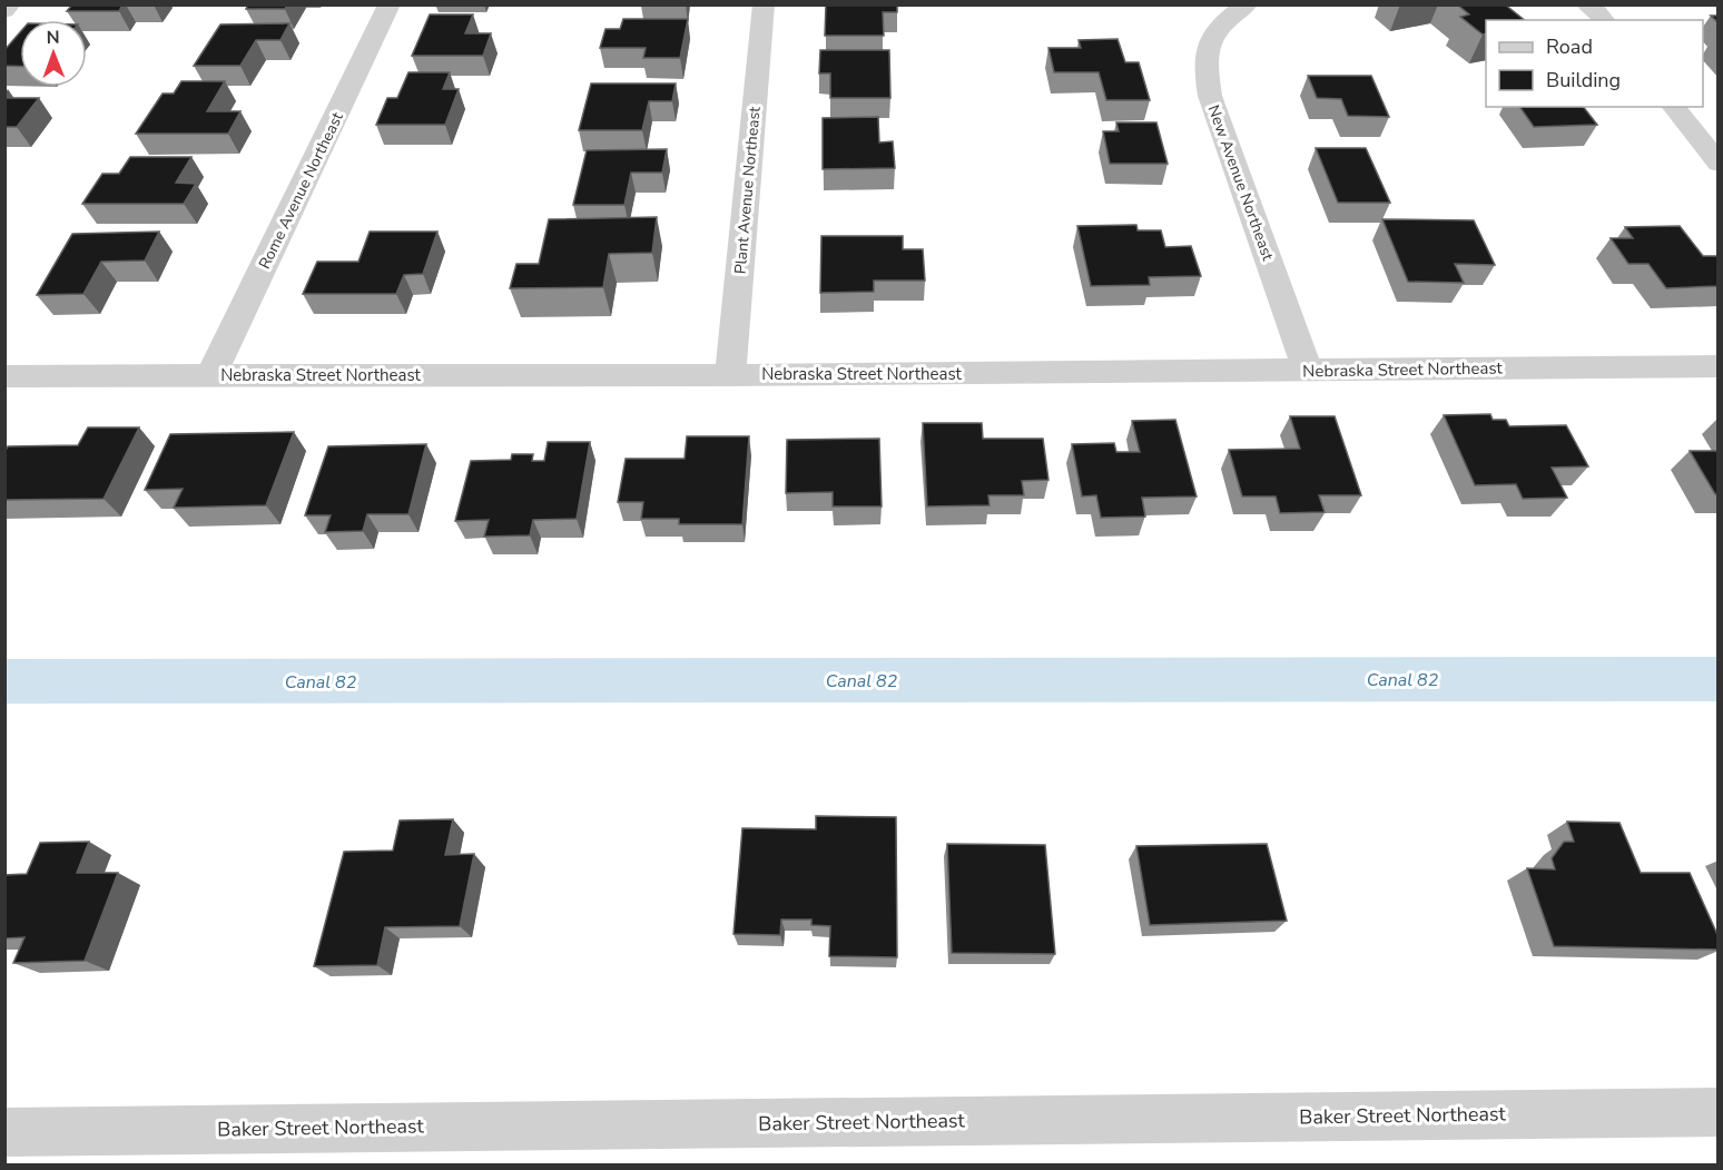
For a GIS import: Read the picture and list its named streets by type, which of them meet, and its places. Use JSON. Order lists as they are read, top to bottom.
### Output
{
  "streets": {
    "street": [
      "New Avenue Northeast",
      "Rome Avenue Northeast",
      "Plant Avenue Northeast",
      "Nebraska Street Northeast",
      "Baker Street Northeast"
    ]
  },
  "crossings": [
    ["New Avenue Northeast", "Nebraska Street Northeast"],
    ["Rome Avenue Northeast", "Nebraska Street Northeast"],
    ["Plant Avenue Northeast", "Nebraska Street Northeast"]
  ],
  "water": ["Canal 82"],
  "legend": ["Road", "Building"],
  "north": "top"
}
